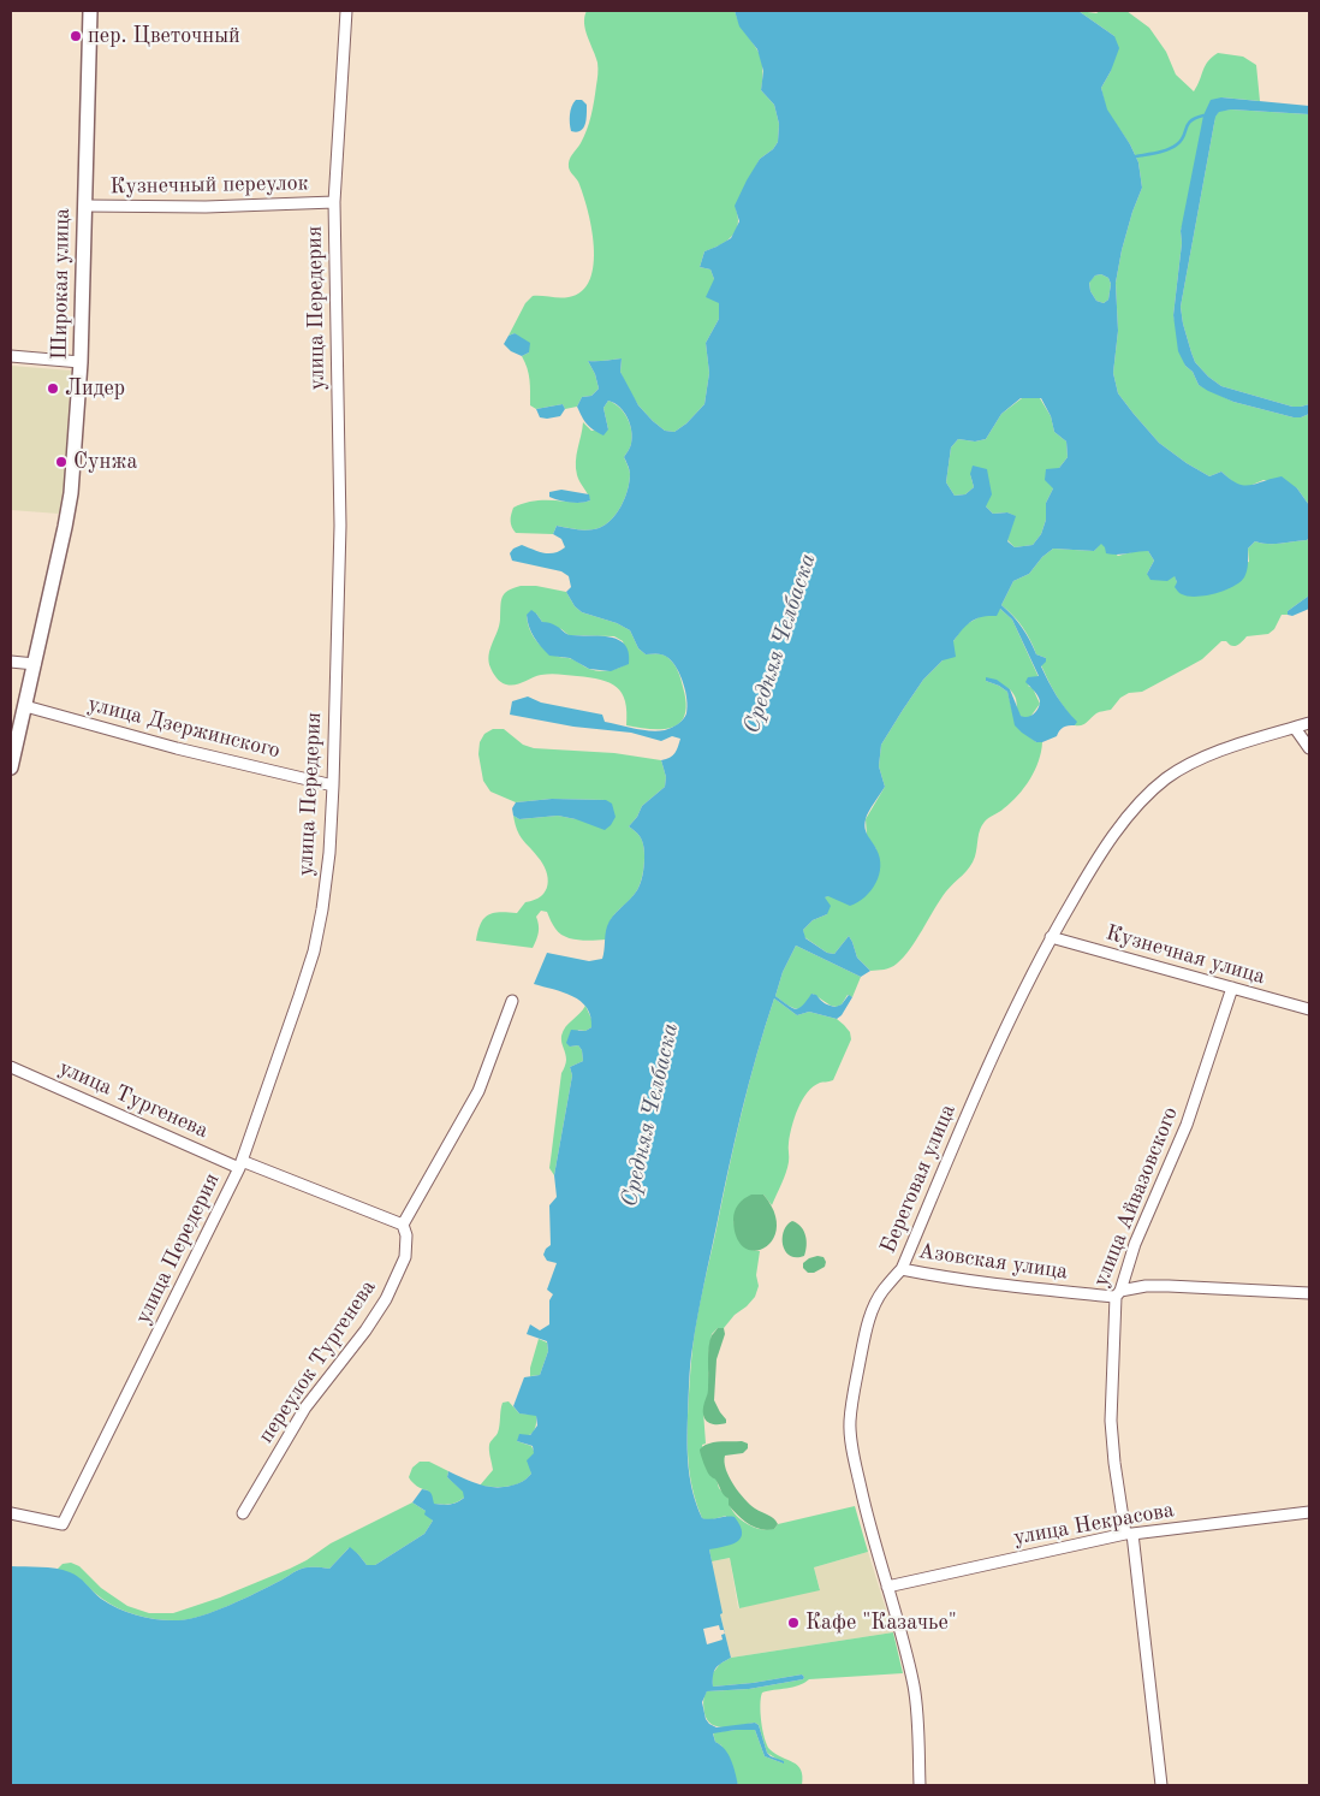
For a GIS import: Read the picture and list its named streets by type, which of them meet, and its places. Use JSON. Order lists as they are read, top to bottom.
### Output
{
  "streets": {
    "street": [
      "Кузнечный переулок",
      "Широкая улица",
      "улица Передерия",
      "улица Дзержинского",
      "Кузнечная улица",
      "улица Тургенева",
      "Береговая улица",
      "улица Айвазовского",
      "Азовская улица",
      "переулок Тургенева",
      "улица Некрасова"
    ]
  },
  "crossings": [
    ["Кузнечный переулок", "Широкая улица"],
    ["Кузнечный переулок", "улица Передерия"],
    ["Широкая улица", "улица Дзержинского"],
    ["улица Передерия", "улица Дзержинского"],
    ["улица Передерия", "улица Тургенева"],
    ["Кузнечная улица", "Береговая улица"],
    ["Кузнечная улица", "улица Айвазовского"],
    ["улица Тургенева", "переулок Тургенева"],
    ["Береговая улица", "Азовская улица"],
    ["Береговая улица", "улица Некрасова"],
    ["улица Айвазовского", "Азовская улица"],
    ["улица Айвазовского", "улица Некрасова"]
  ],
  "water": ["Средняя Челбаска"],
  "places": [
    "пер. Цветочный",
    "Лидер",
    "Сунжа",
    "Кафе \"Казачье\""
  ]
}
